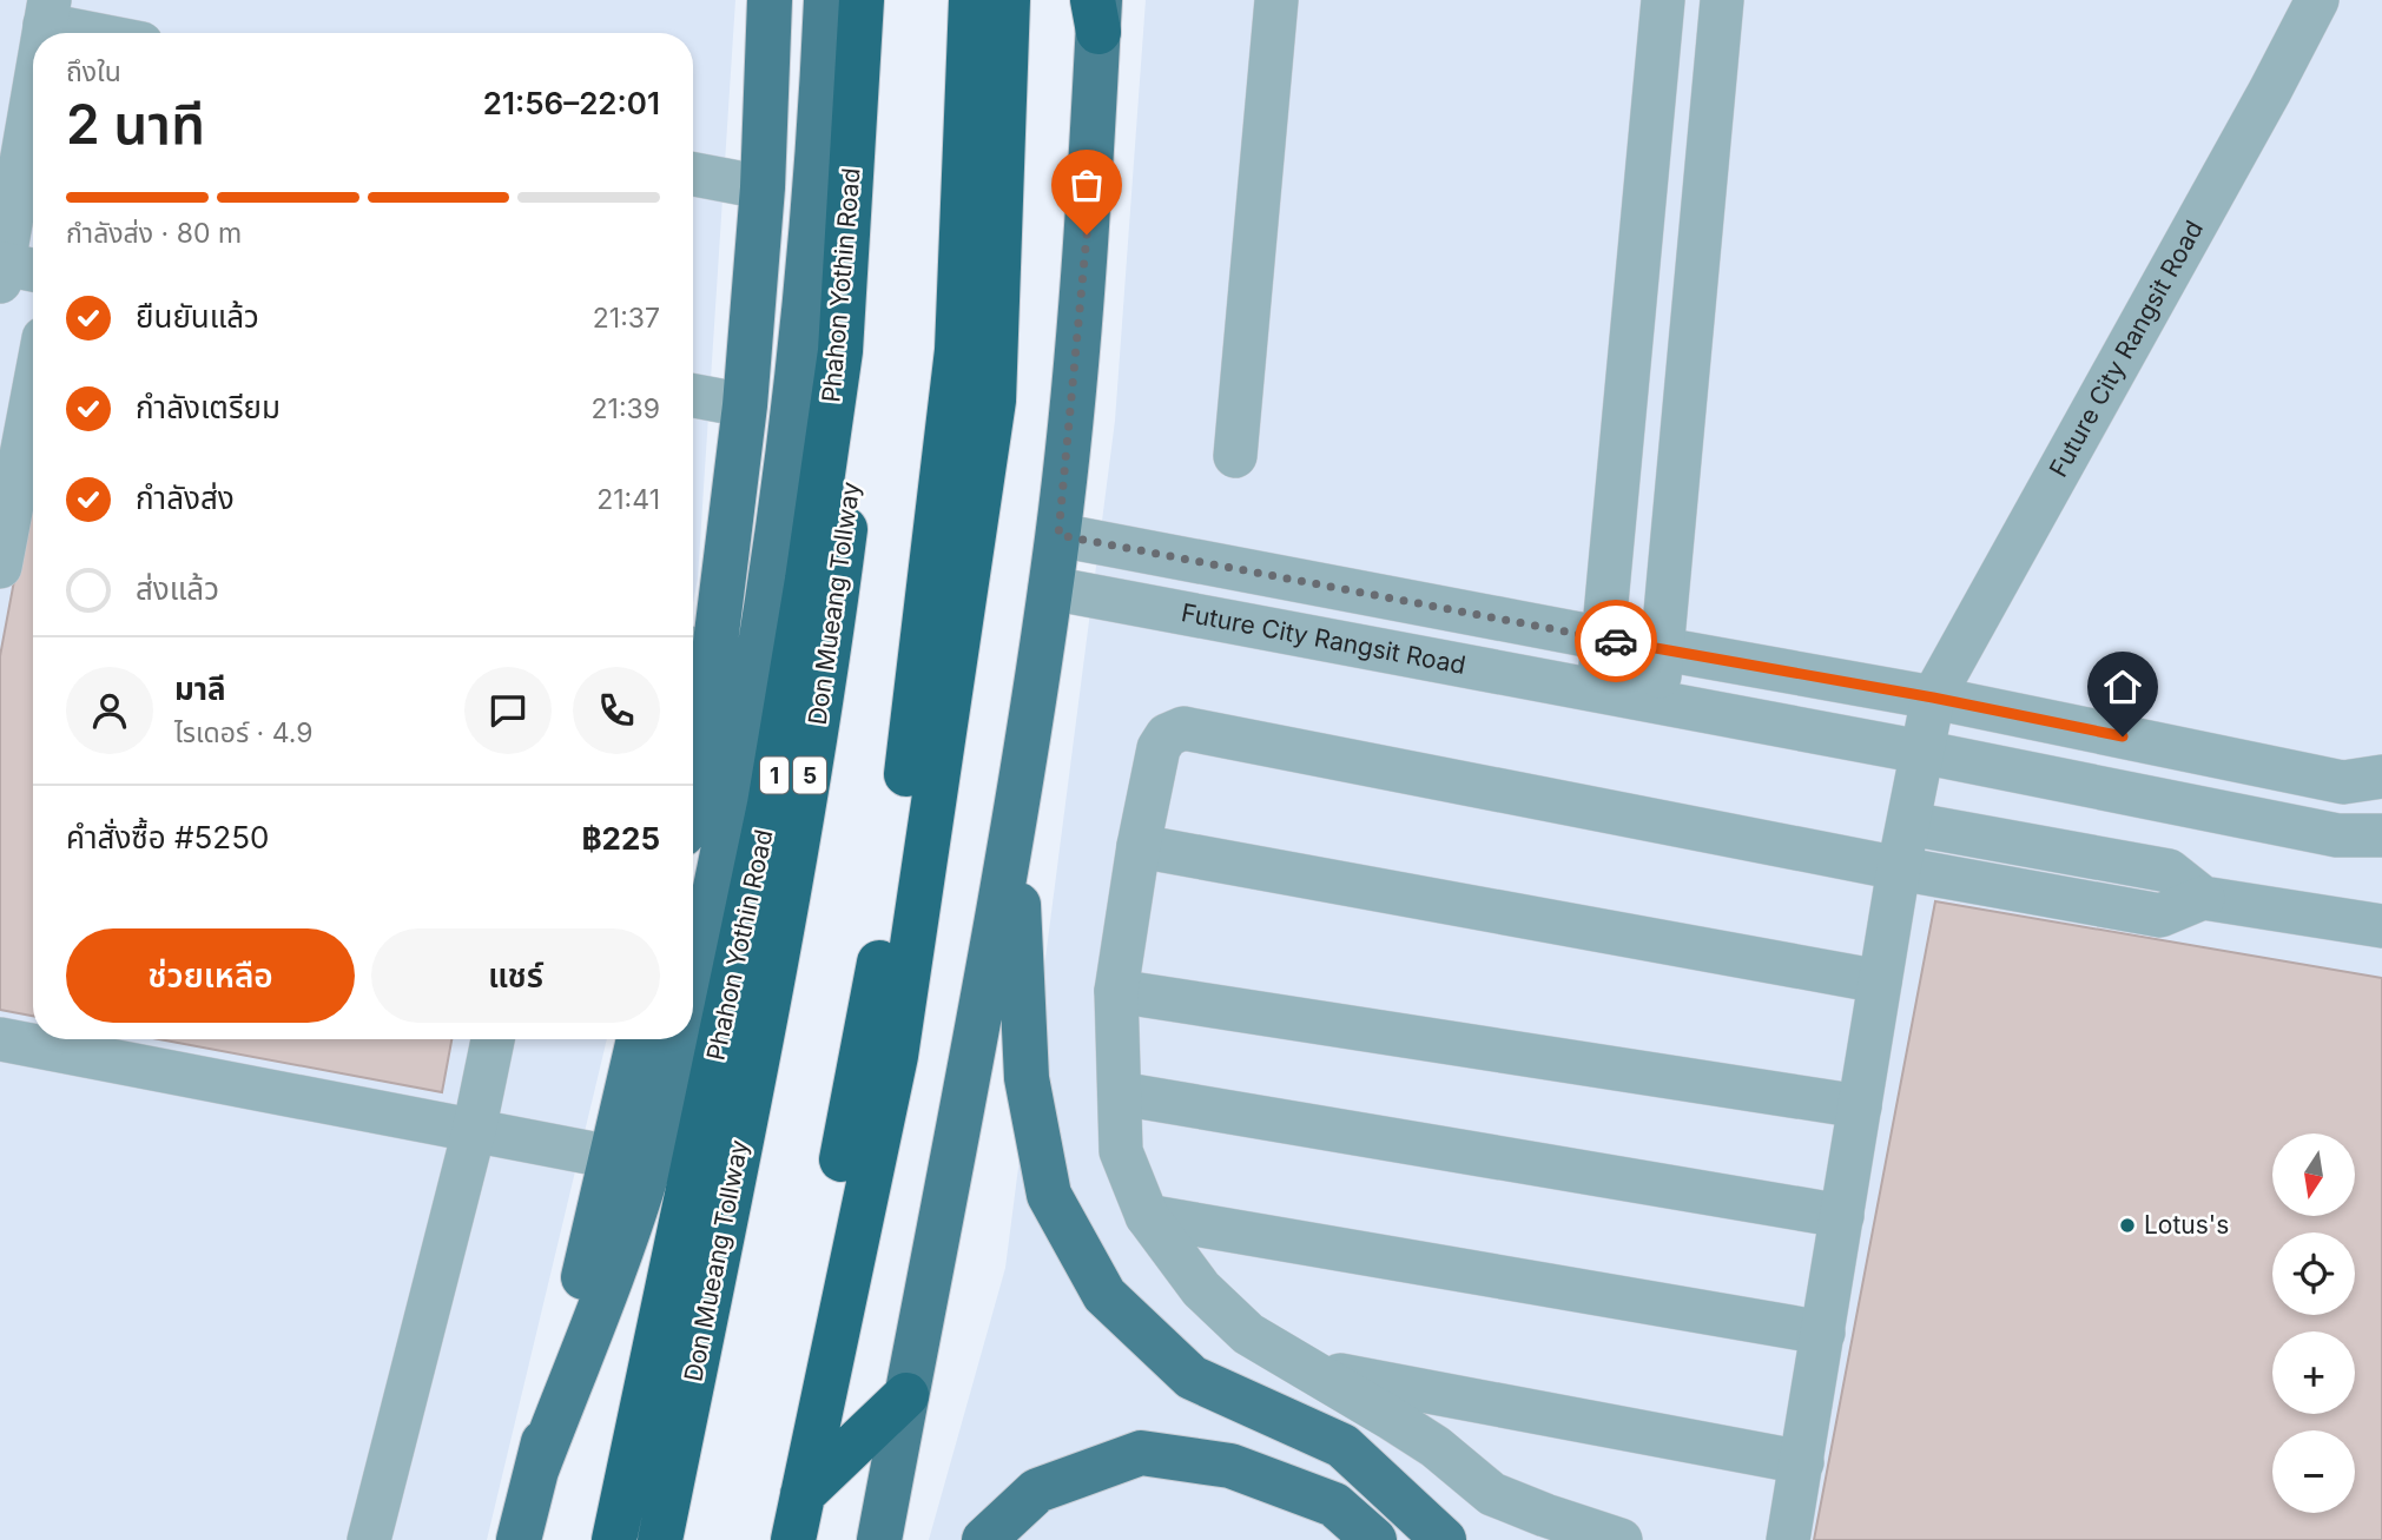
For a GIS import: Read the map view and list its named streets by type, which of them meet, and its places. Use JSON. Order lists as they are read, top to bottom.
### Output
{
  "streets": {
    "highway": [
      "Phahon Yothin Road",
      "Don Mueang Tollway",
      "1",
      "5"
    ],
    "lane": ["Future City Rangsit Road"]
  },
  "places": ["Lotus's"],
  "north": "bottom",
  "page": {
    "heading": ["2 นาที", "ถึงใน", "21:56–22:01"],
    "panel": [
      "มาลี",
      "ไรเดอร์ · 4.9",
      "คำสั่งซื้อ #5250",
      "฿225"
    ],
    "bar": "กำลังส่ง · 80 m",
    "list": [
      ["ยืนยันแล้ว", "21:37"],
      ["กำลังเตรียม", "21:39"],
      ["กำลังส่ง", "21:41"],
      "ส่งแล้ว"
    ],
    "buttons": ["ช่วยเหลือ", "แชร์"],
    "map_buttons": ["+", "−"]
  }
}
